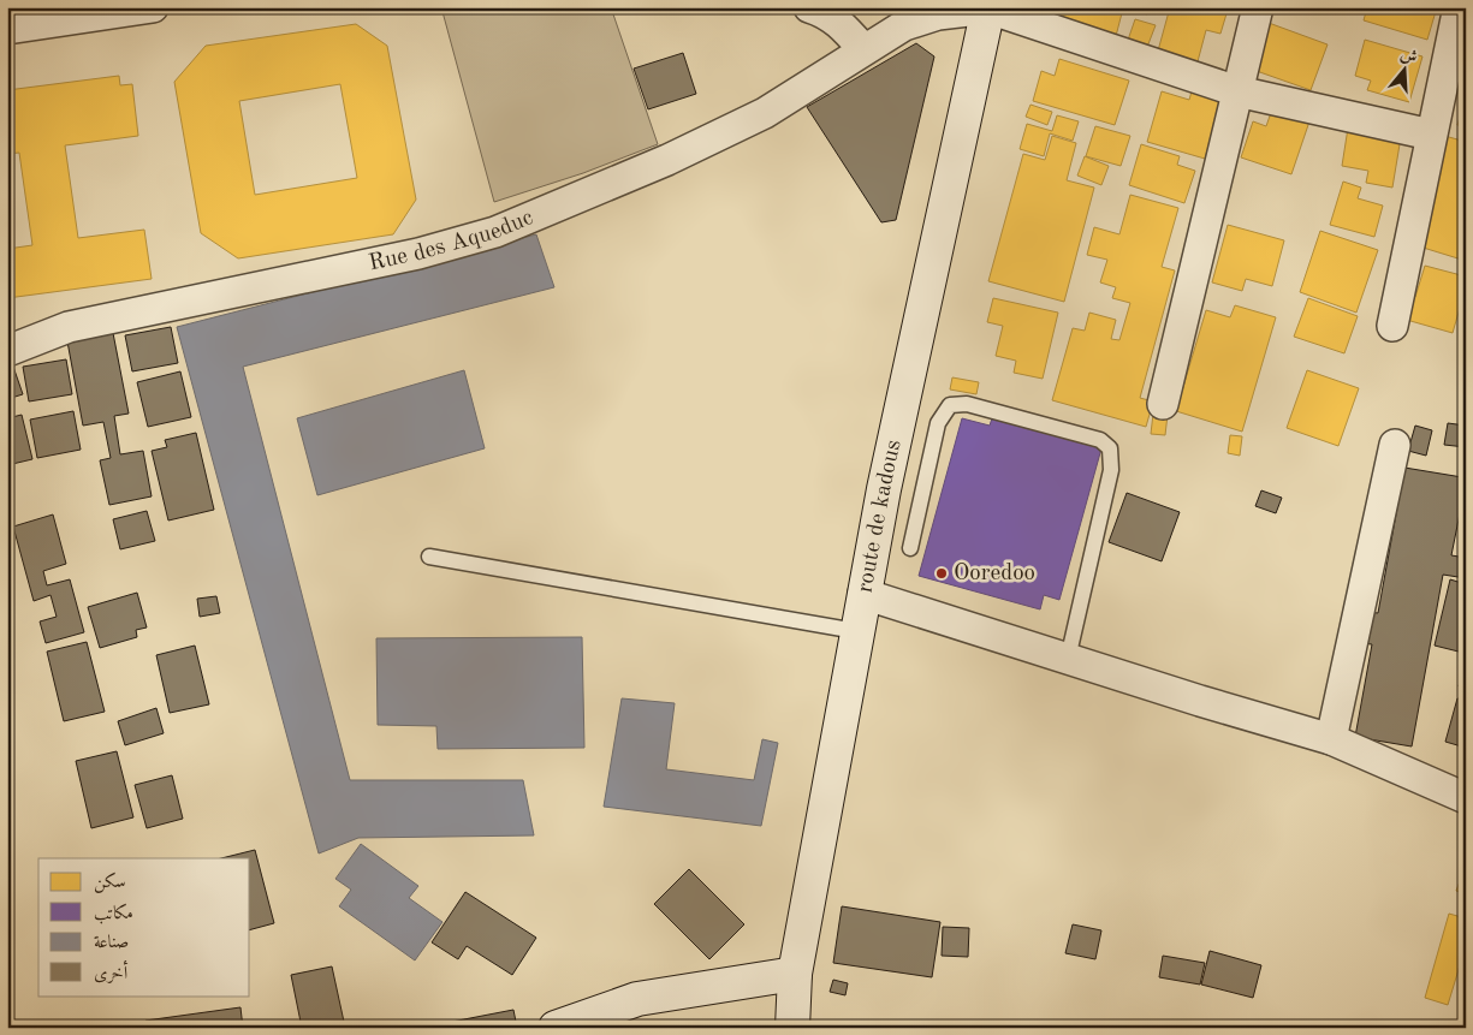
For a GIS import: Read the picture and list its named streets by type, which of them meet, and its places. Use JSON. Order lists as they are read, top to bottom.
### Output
{
  "streets": {
    "main road": ["route de kadous"],
    "street": ["Rue des Aqueduc"]
  },
  "crossings": [
    ["Rue des Aqueduc", "route de kadous"]
  ],
  "places": ["Ooredoo"],
  "legend": [
    "سكن",
    "مكاتب",
    "صناعة",
    "أخرى"
  ],
  "north": "top"
}
